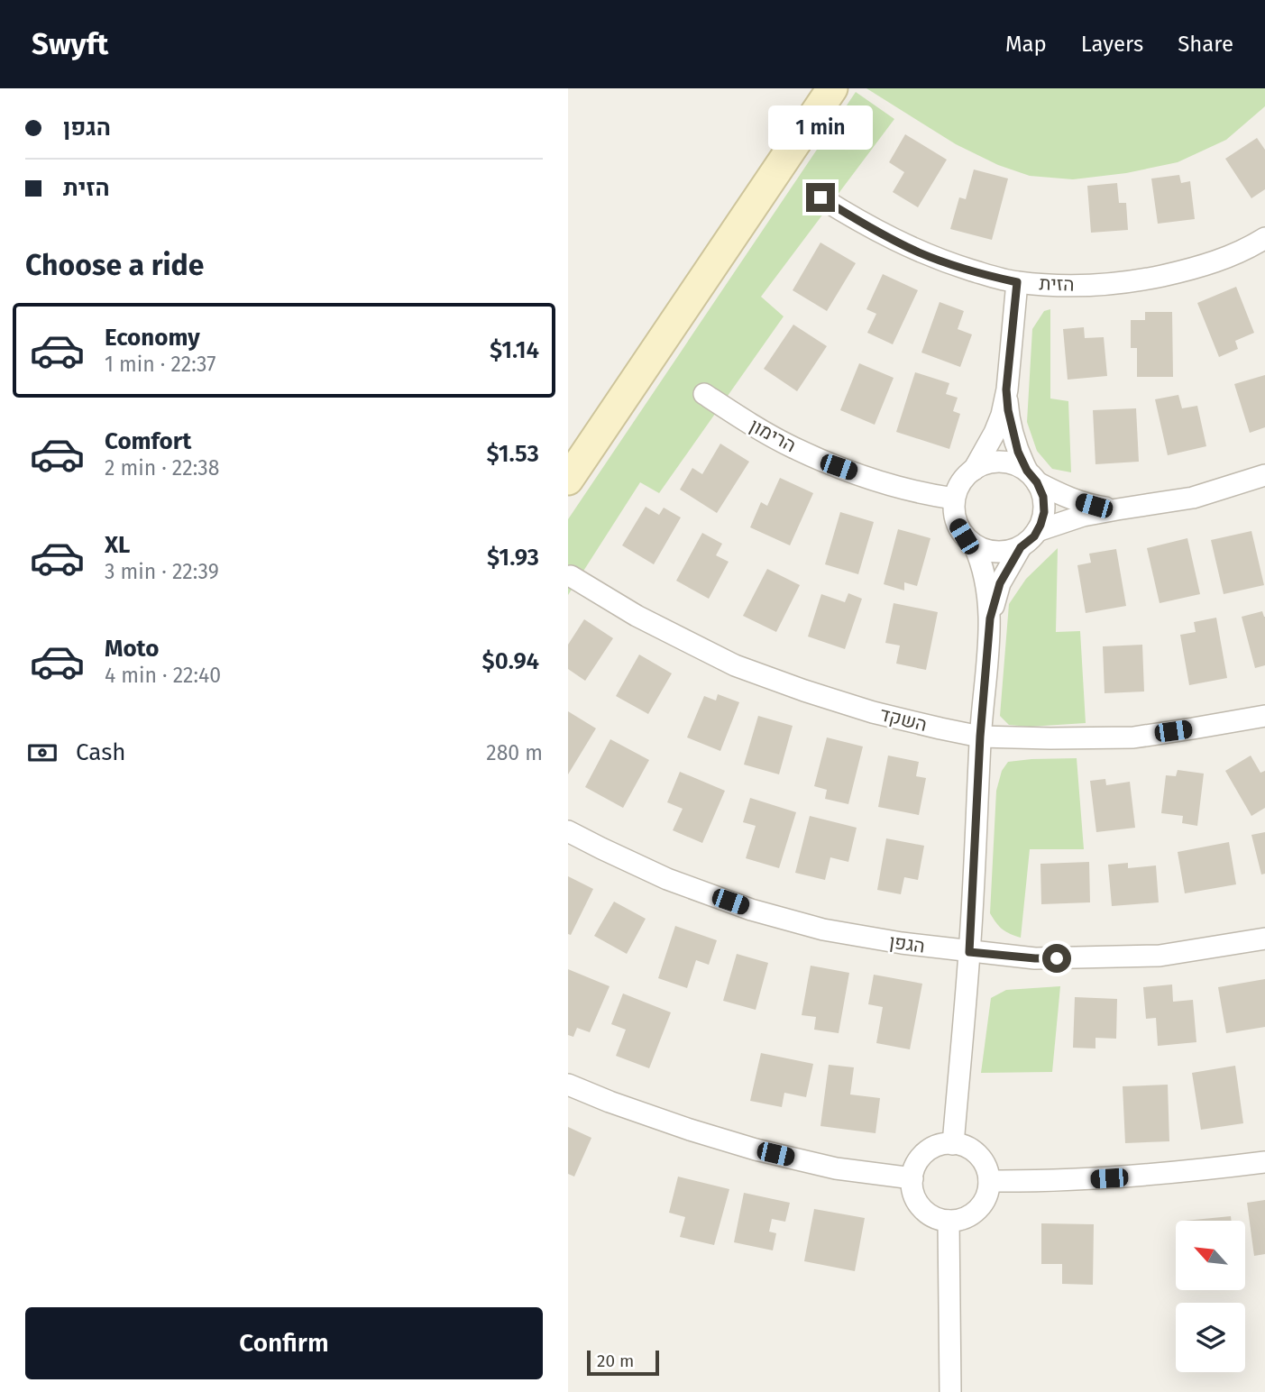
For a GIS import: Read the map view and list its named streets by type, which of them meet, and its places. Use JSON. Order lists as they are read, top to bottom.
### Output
{
  "streets": {
    "street": [
      "הזית",
      "הרימון",
      "השקד",
      "הגפן"
    ]
  },
  "scale_bar": "20 m",
  "north": "top left",
  "page": {
    "header": "Swyft",
    "nav": ["Map", "Layers", "Share"],
    "banner": ["הגפן", "הזית"],
    "bubble": "1 min",
    "heading": "Choose a ride",
    "list": [
      {
        "name": "Economy",
        "note": "1 min · 22:37",
        "value": "$1.14"
      },
      {
        "name": "Comfort",
        "note": "2 min · 22:38",
        "value": "$1.53"
      },
      {
        "name": "XL",
        "note": "3 min · 22:39",
        "value": "$1.93"
      },
      {
        "name": "Moto",
        "note": "4 min · 22:40",
        "value": "$0.94"
      }
    ],
    "pay": ["Cash", "280 m"],
    "buttons": "Confirm",
    "scale": "20 m"
  }
}
